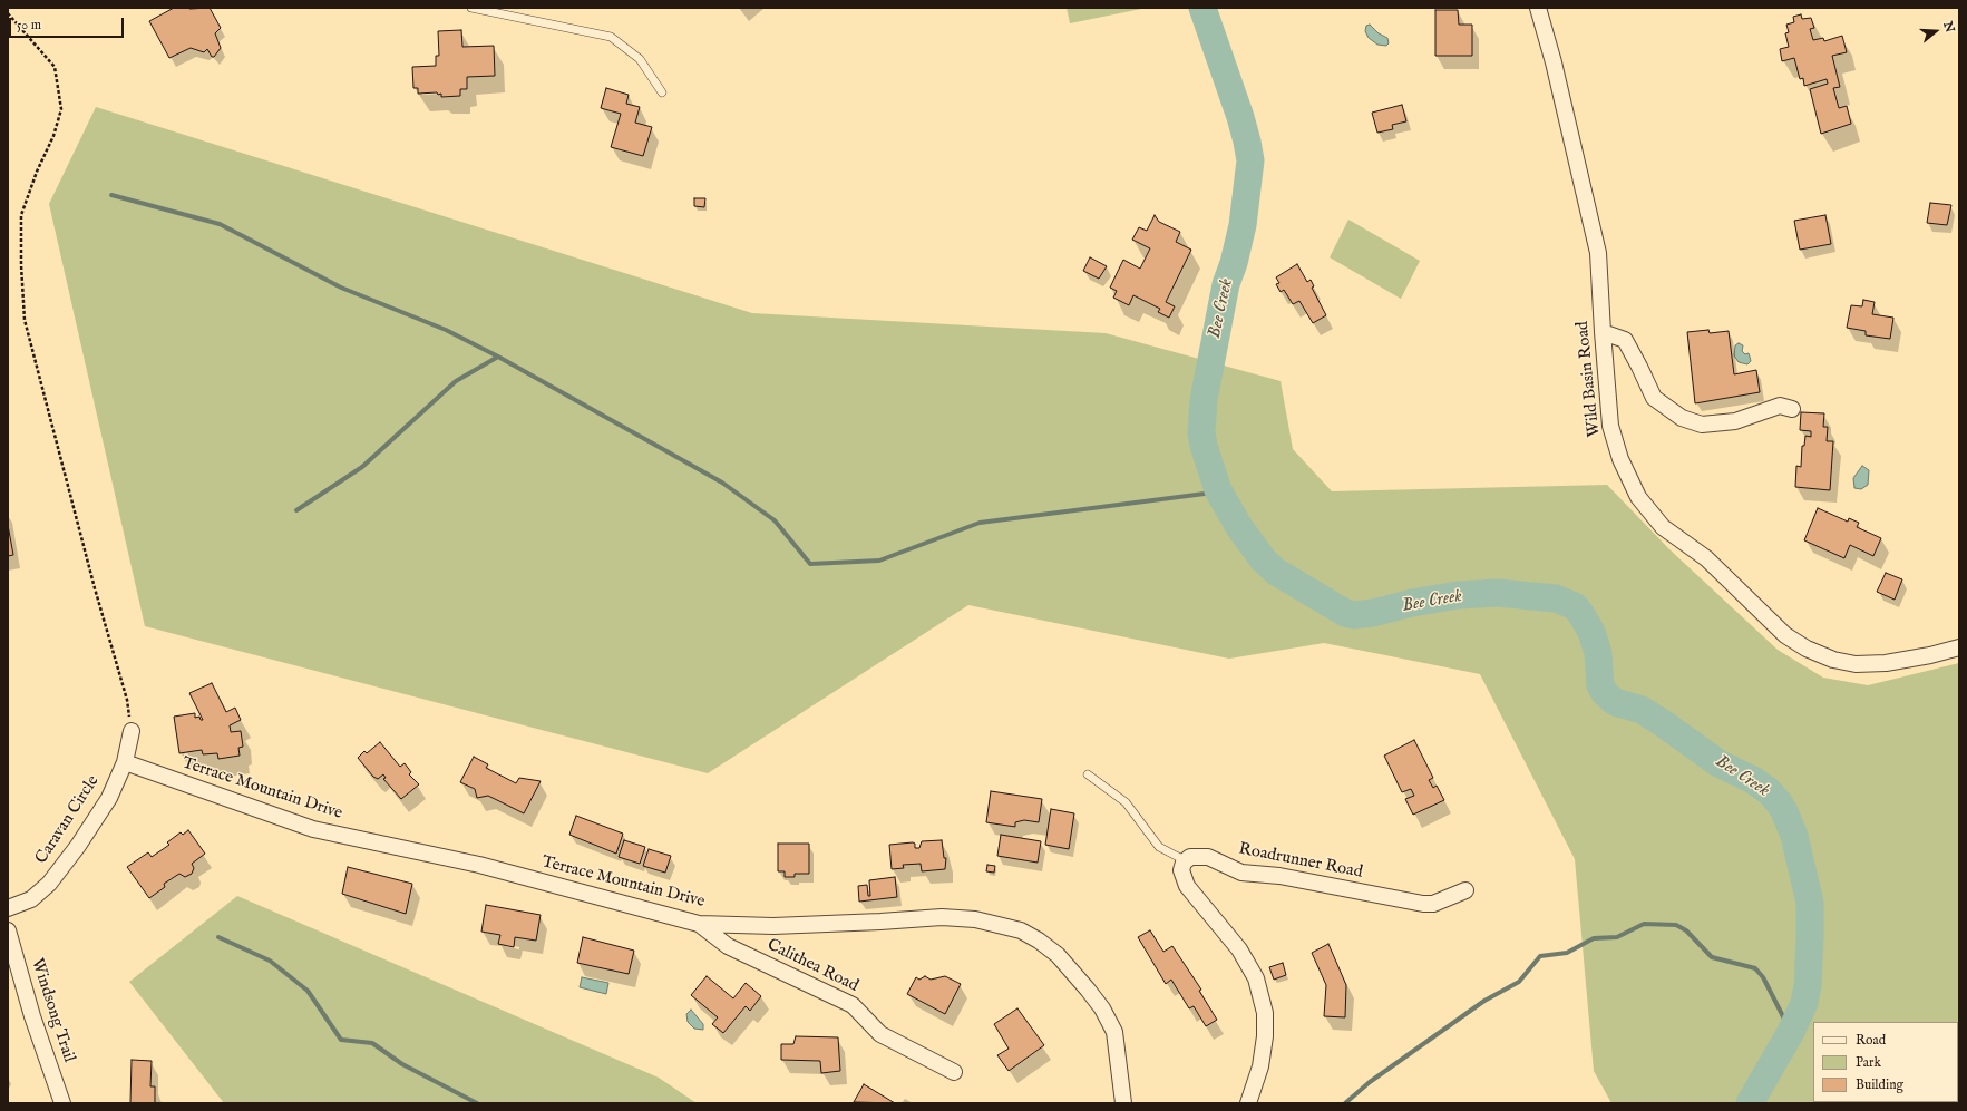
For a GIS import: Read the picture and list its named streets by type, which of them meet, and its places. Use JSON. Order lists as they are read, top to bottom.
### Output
{
  "streets": {
    "street": [
      "Wild Basin Road",
      "Terrace Mountain Drive",
      "Caravan Circle",
      "Roadrunner Road",
      "Calithea Road",
      "Windsong Trail"
    ]
  },
  "crossings": [
    ["Terrace Mountain Drive", "Caravan Circle"],
    ["Terrace Mountain Drive", "Calithea Road"]
  ],
  "water": ["Bee Creek"],
  "legend": ["Road", "Park", "Building"],
  "scale_bar": "50 m",
  "north": "right"
}
